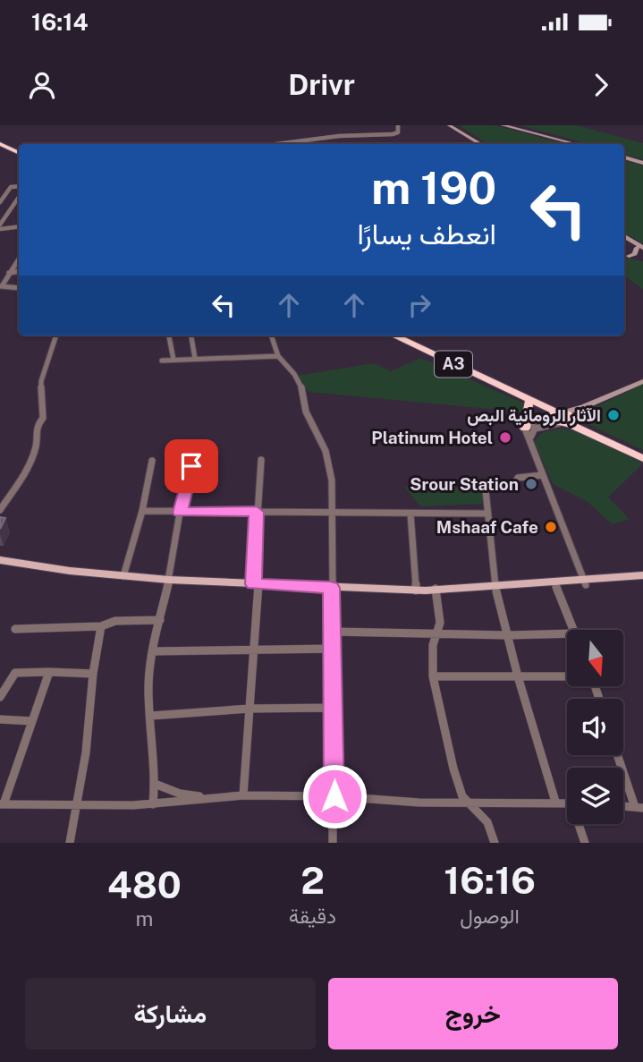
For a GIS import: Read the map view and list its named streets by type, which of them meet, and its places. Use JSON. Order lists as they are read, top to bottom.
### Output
{
  "streets": {
    "highway": ["A3"]
  },
  "places": [
    "الآثار الرومانية البص",
    "Platinum Hotel",
    "Srour Station",
    "Mshaaf Cafe"
  ],
  "north": "bottom",
  "page": {
    "status": "16:14",
    "header": "Drivr",
    "turn": ["190 m", "انعطف يسارًا"],
    "eta": [
      "16:16",
      "الوصول",
      "2",
      "دقيقة",
      "480",
      "m"
    ],
    "buttons": ["خروج", "مشاركة"]
  }
}
